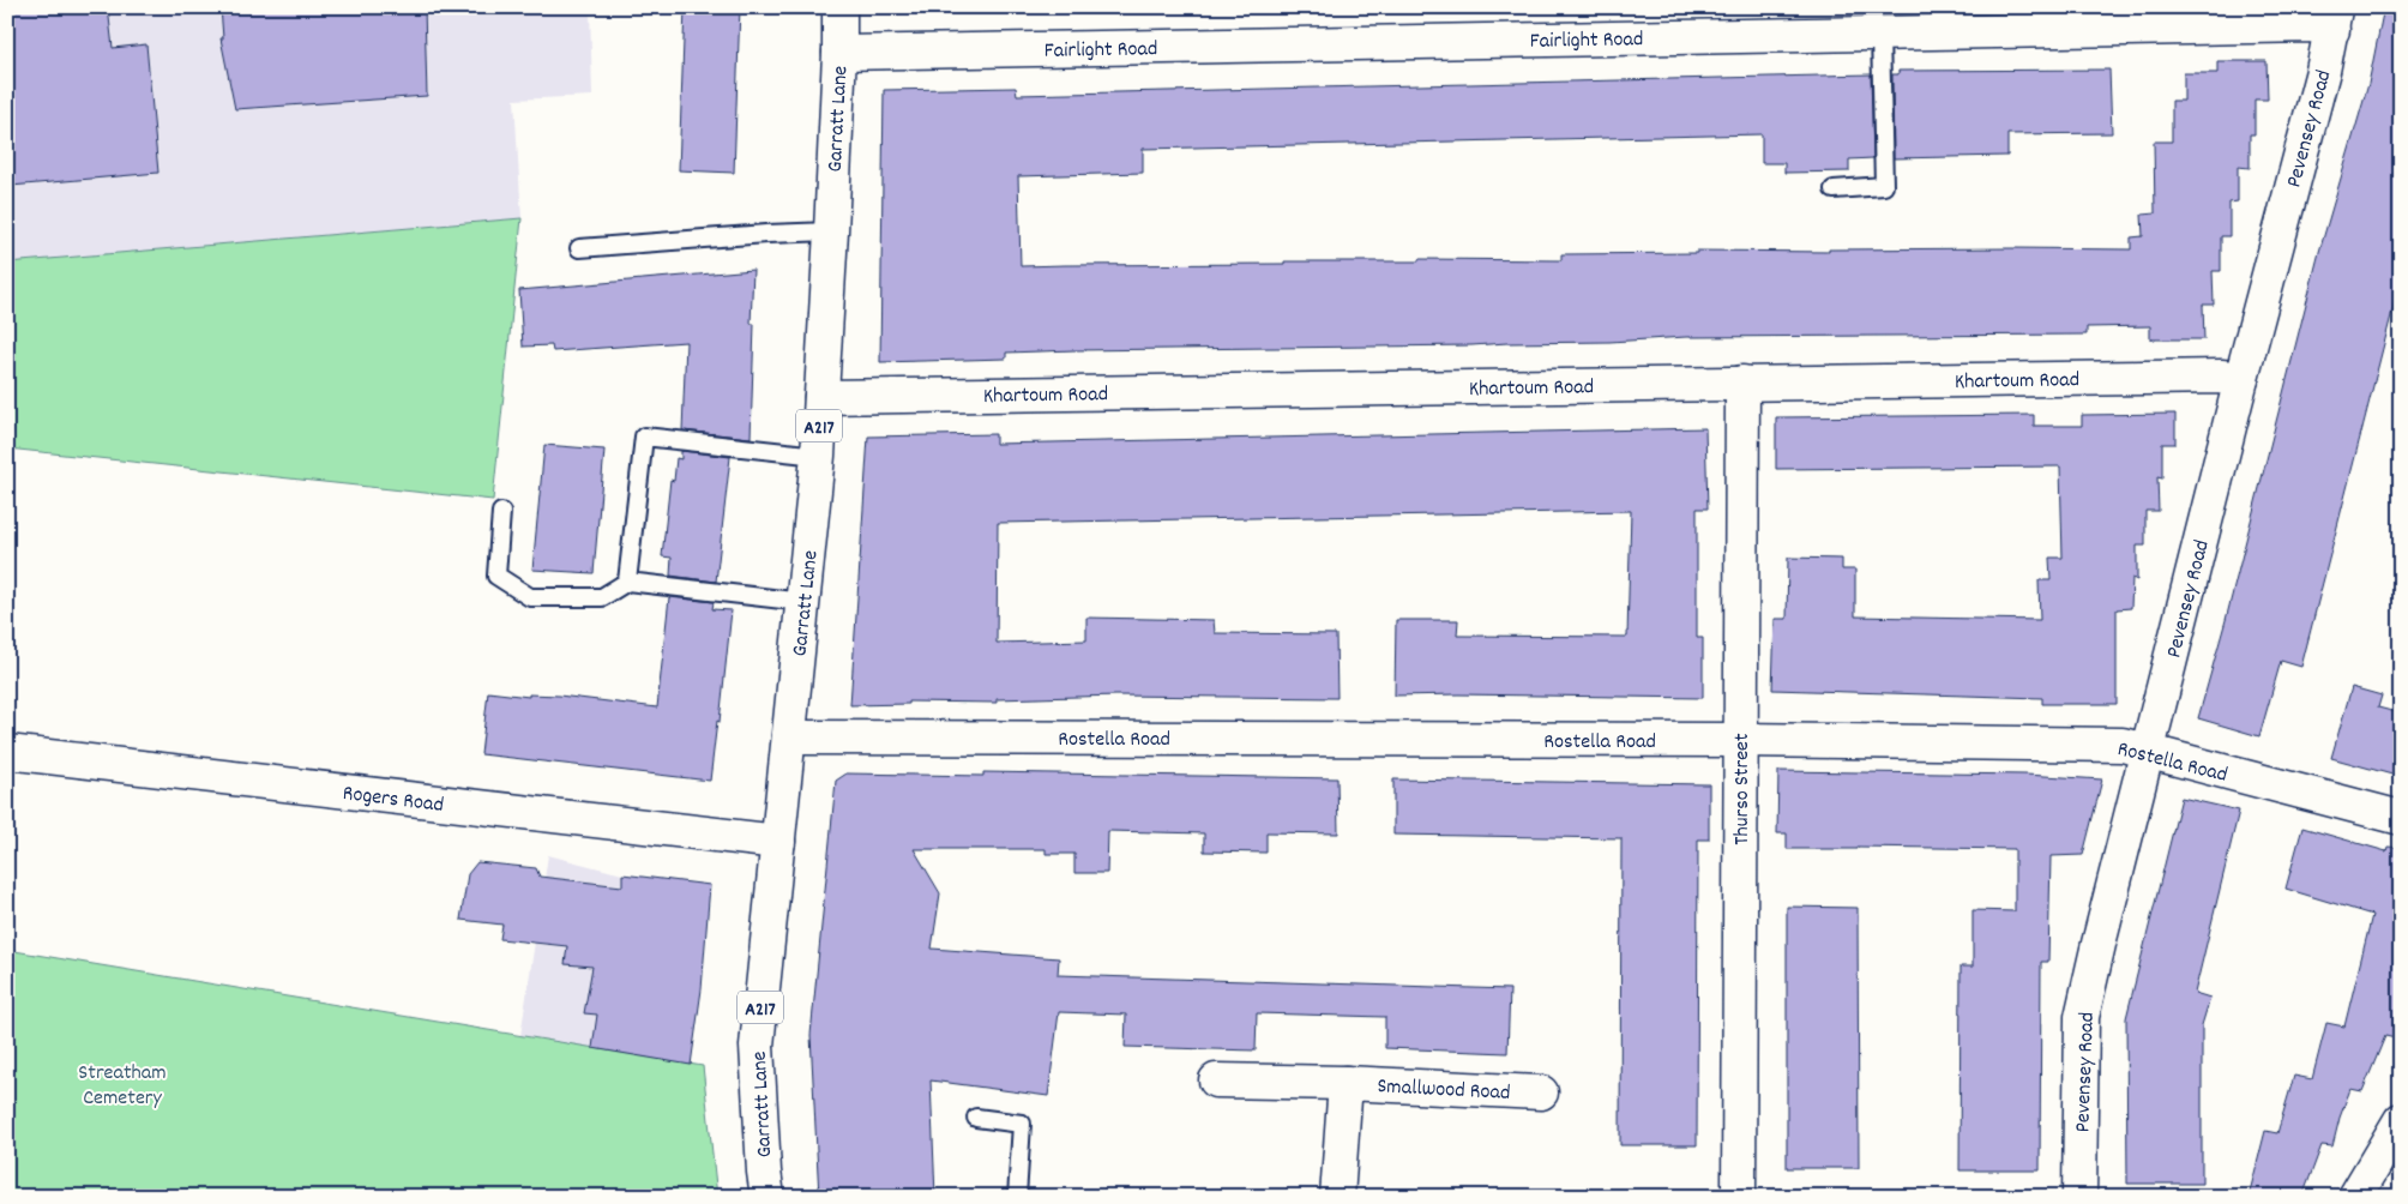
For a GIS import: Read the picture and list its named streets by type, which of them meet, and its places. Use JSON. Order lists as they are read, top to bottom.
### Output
{
  "streets": {
    "street": [
      "Fairlight Road",
      "Garratt Lane",
      "Pevensey Road",
      "Khartoum Road",
      "A217",
      "Rostella Road",
      "Thurso Street",
      "Rogers Road",
      "Smallwood Road"
    ]
  },
  "crossings": [
    ["Fairlight Road", "Garratt Lane"],
    ["Fairlight Road", "Pevensey Road"],
    ["Garratt Lane", "Khartoum Road"],
    ["Garratt Lane", "Rostella Road"],
    ["Garratt Lane", "Rogers Road"],
    ["Pevensey Road", "Khartoum Road"],
    ["Pevensey Road", "Rostella Road"],
    ["Khartoum Road", "Thurso Street"],
    ["Rostella Road", "Thurso Street"]
  ],
  "parks": ["Streatham Cemetery"]
}
